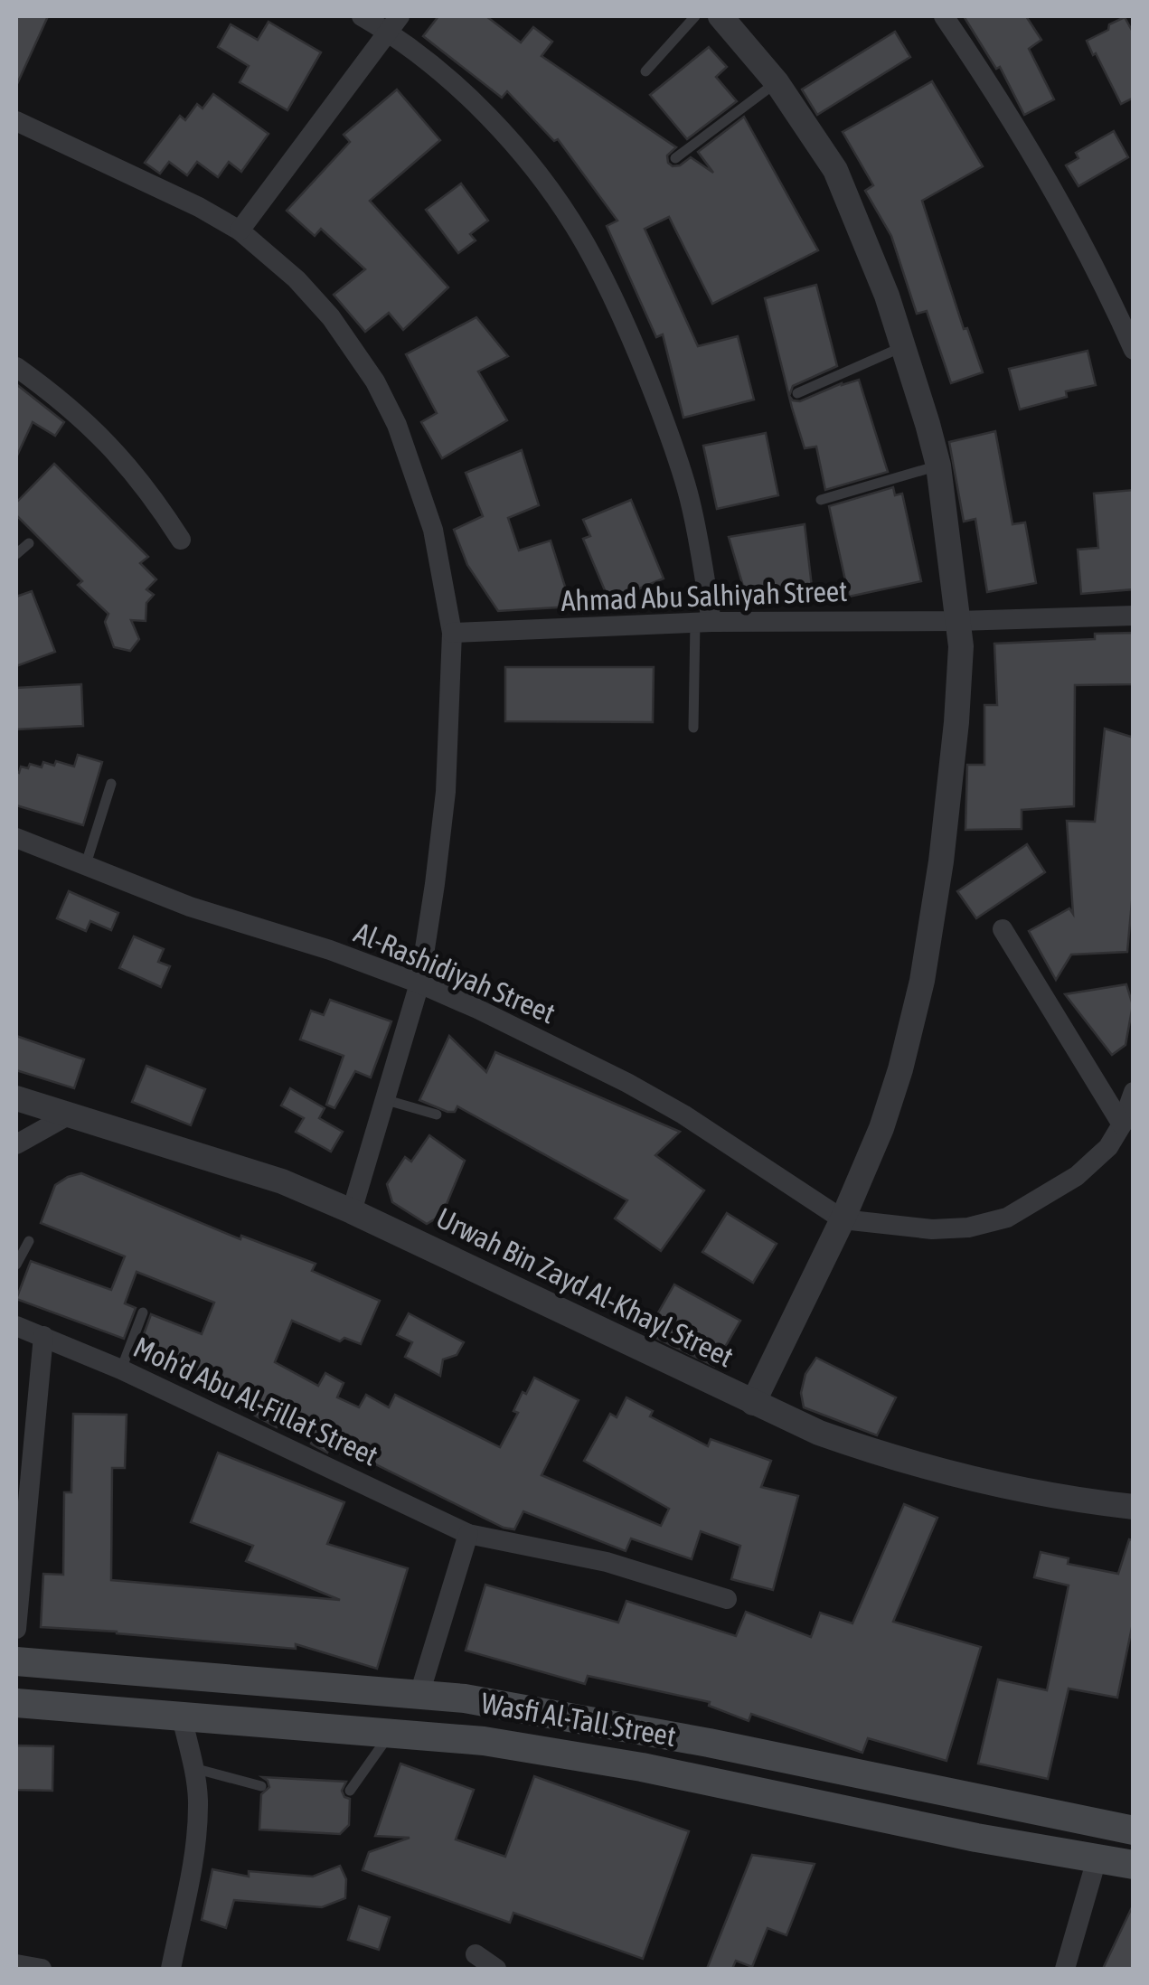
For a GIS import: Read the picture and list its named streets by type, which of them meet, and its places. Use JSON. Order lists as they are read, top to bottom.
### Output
{
  "streets": {
    "main road": ["Wasfi Al-Tall Street"],
    "street": [
      "Ahmad Abu Salhiyah Street",
      "Al-Rashidiyah Street",
      "Urwah Bin Zayd Al-Khayl Street",
      "Moh'd Abu Al-Fillat Street"
    ]
  }
}
